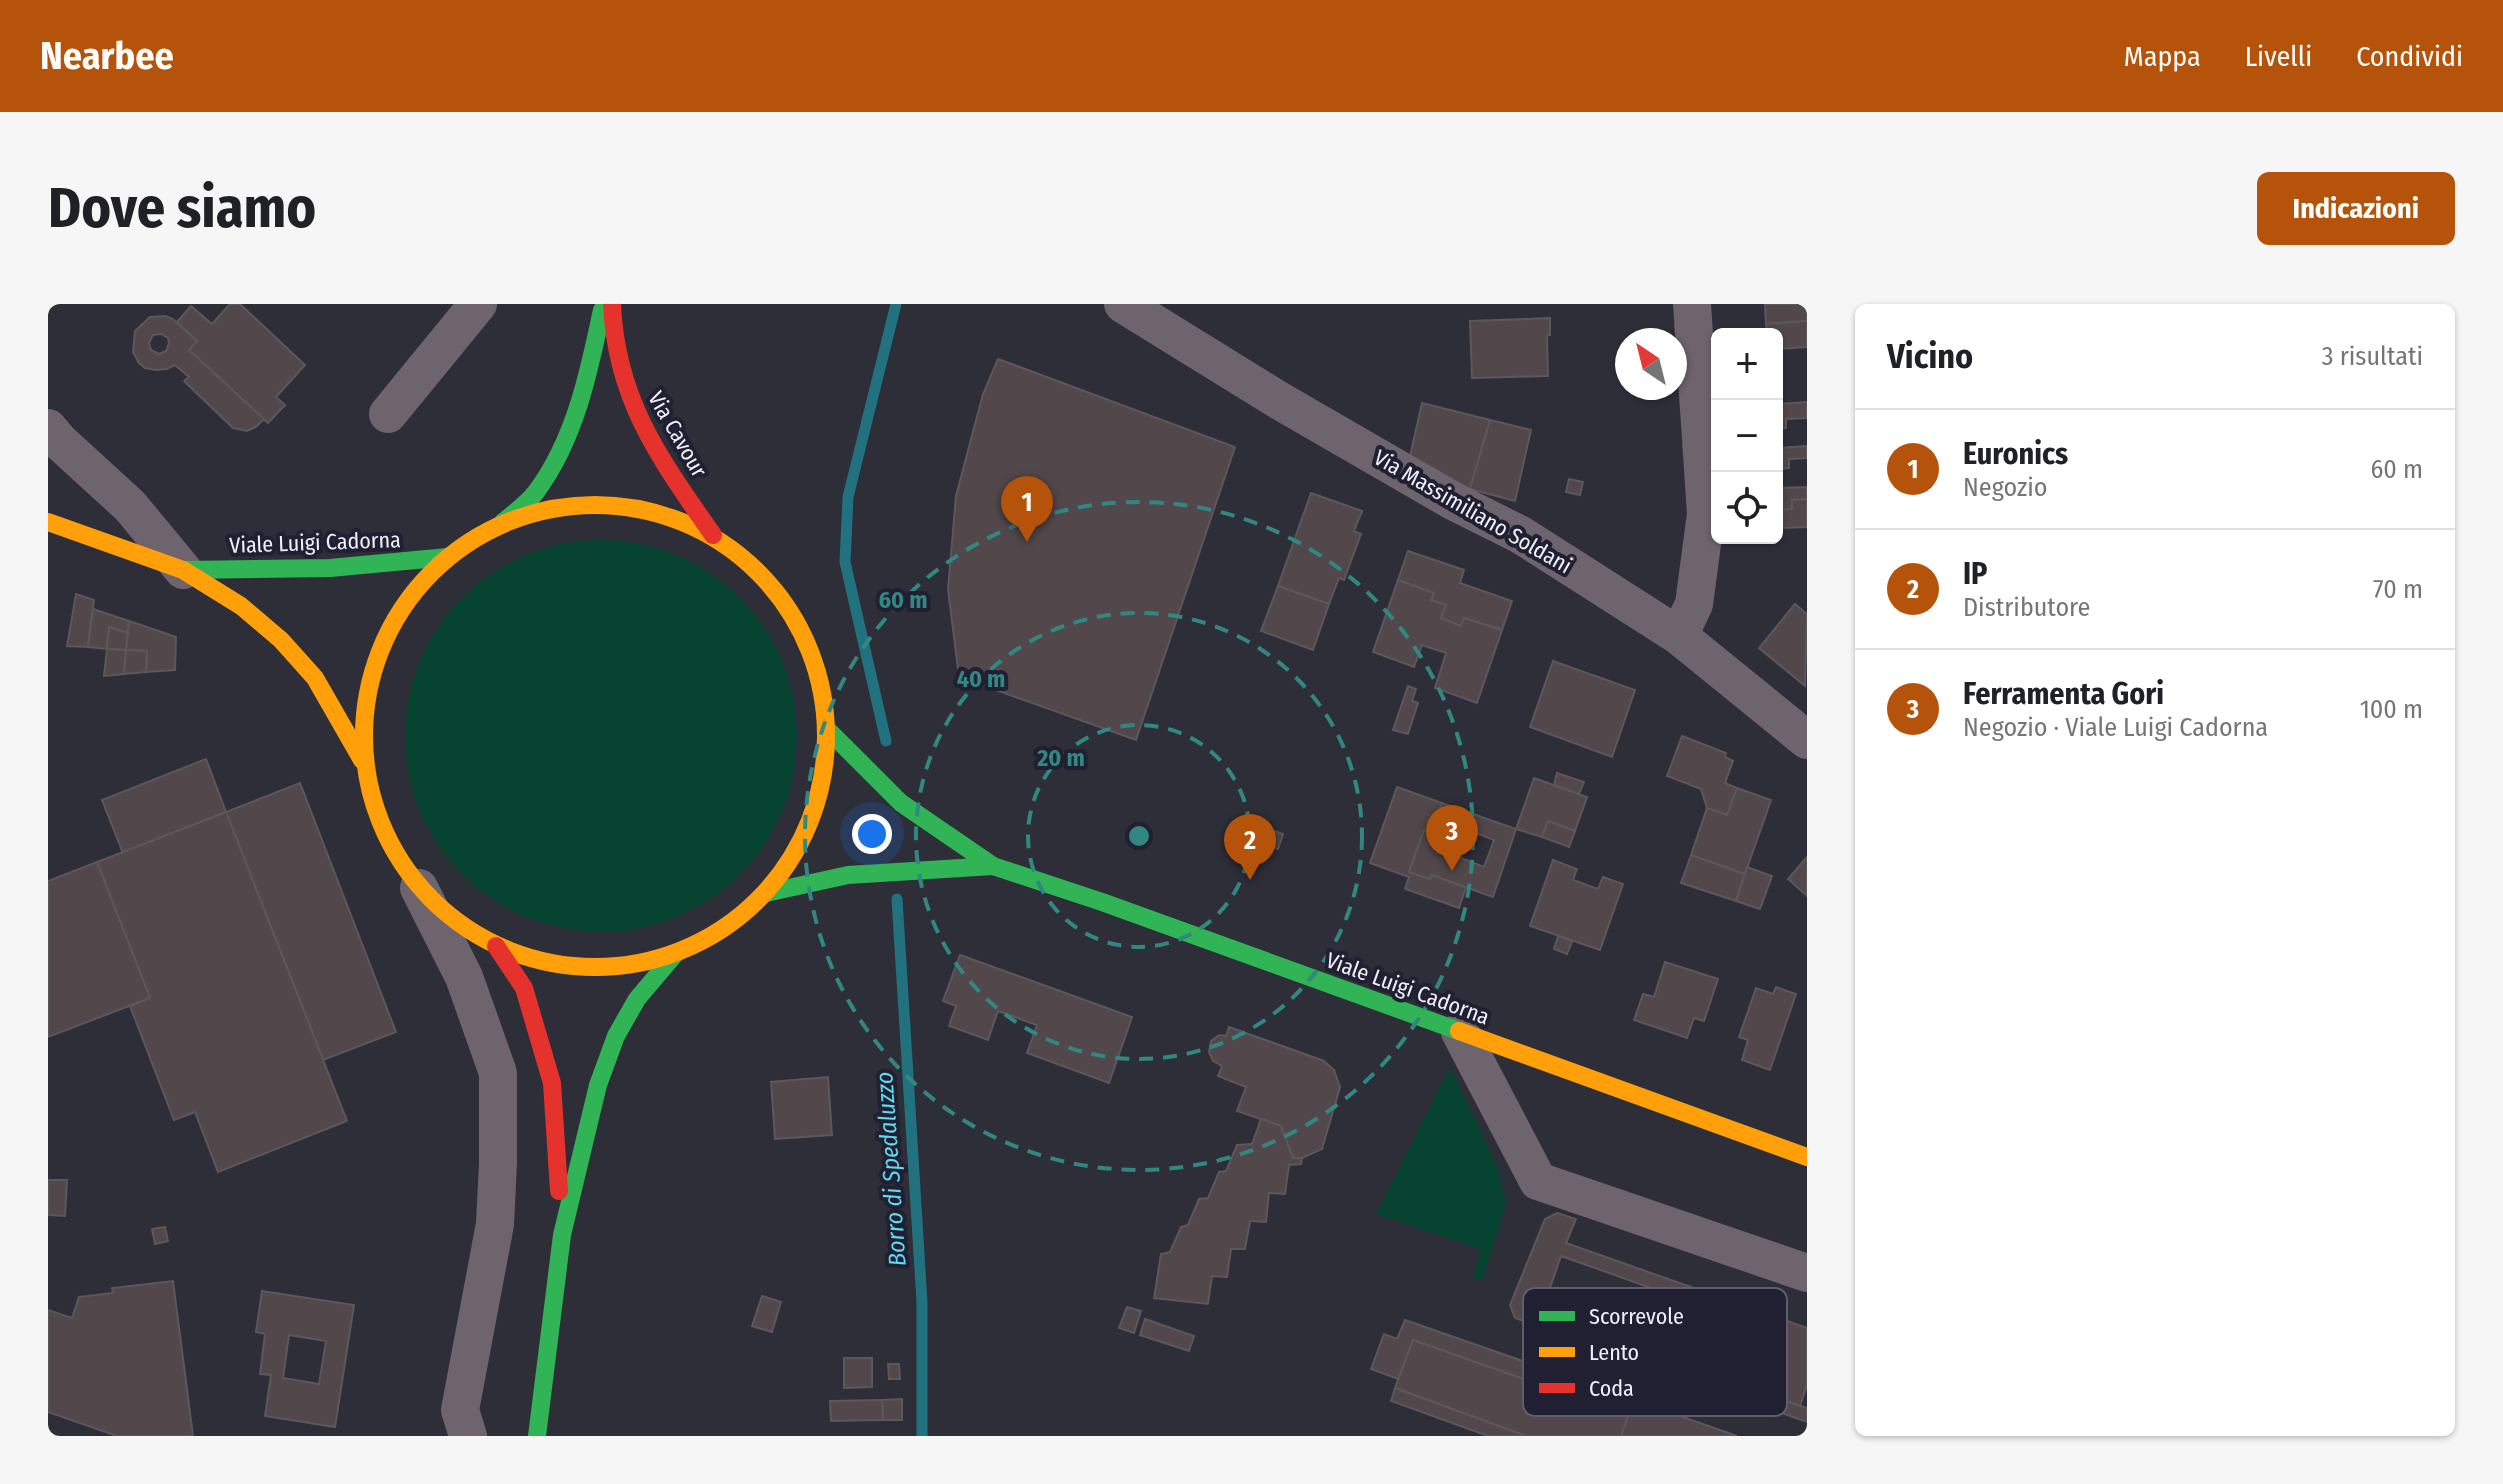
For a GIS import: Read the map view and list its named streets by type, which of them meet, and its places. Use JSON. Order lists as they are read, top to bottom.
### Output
{
  "streets": {
    "main road": ["Via Cavour", "Viale Luigi Cadorna"],
    "street": ["Via Massimiliano Soldani"]
  },
  "water": ["Borro di Spedaluzzo"],
  "legend": ["Scorrevole", "Lento", "Coda"],
  "north": "top left",
  "page": {
    "header": "Nearbee",
    "nav": ["Mappa", "Livelli", "Condividi"],
    "buttons": "Indicazioni",
    "title": "Dove siamo",
    "heading": ["Vicino", "3 risultati"],
    "map_buttons": ["+", "−"],
    "list": [
      {
        "mark": "1",
        "name": "Euronics",
        "note": "Negozio",
        "value": "60 m"
      },
      {
        "mark": "2",
        "name": "IP",
        "note": "Distributore",
        "value": "70 m"
      },
      {
        "mark": "3",
        "name": "Ferramenta Gori",
        "note": "Negozio · Viale Luigi Cadorna",
        "value": "100 m"
      }
    ],
    "pins": ["1", "3", "2"]
  },
  "rings": ["60 m", "40 m", "20 m"]
}
